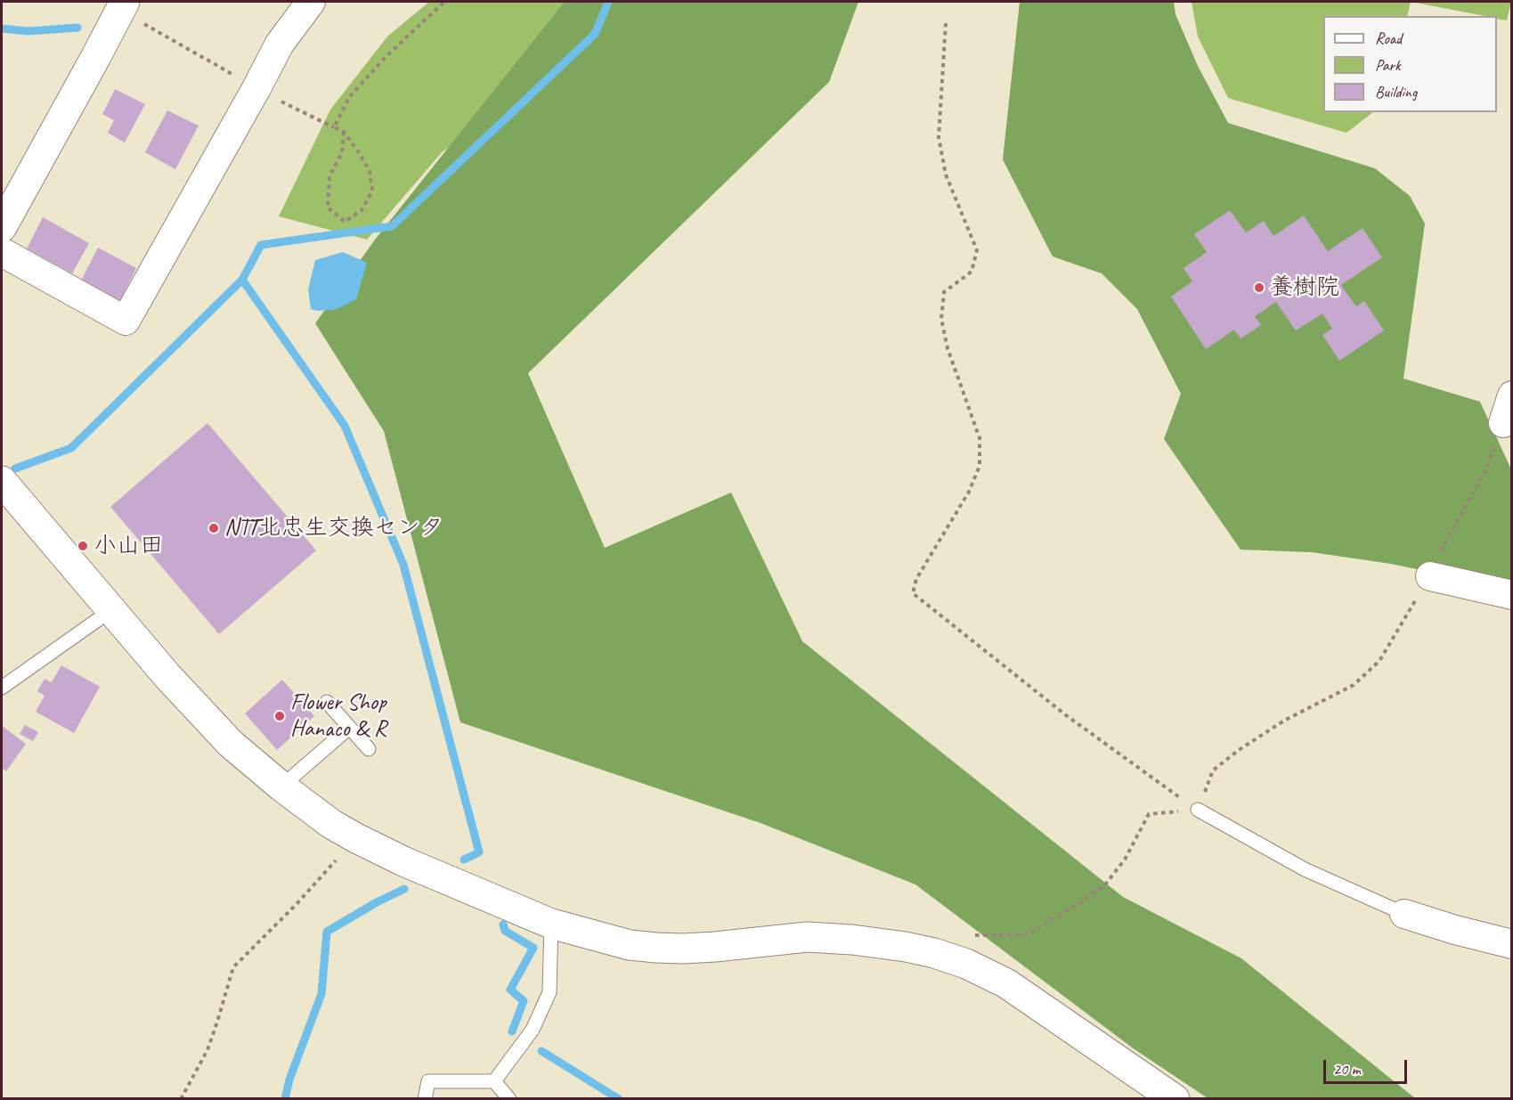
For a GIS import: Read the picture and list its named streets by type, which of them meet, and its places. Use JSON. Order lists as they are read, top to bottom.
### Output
{
  "places": [
    "養樹院",
    "NTT北忠生交換センタ",
    "小山田",
    "Flower Shop Hanaco & R"
  ],
  "legend": ["Road", "Park", "Building"],
  "scale_bar": "20 m"
}
